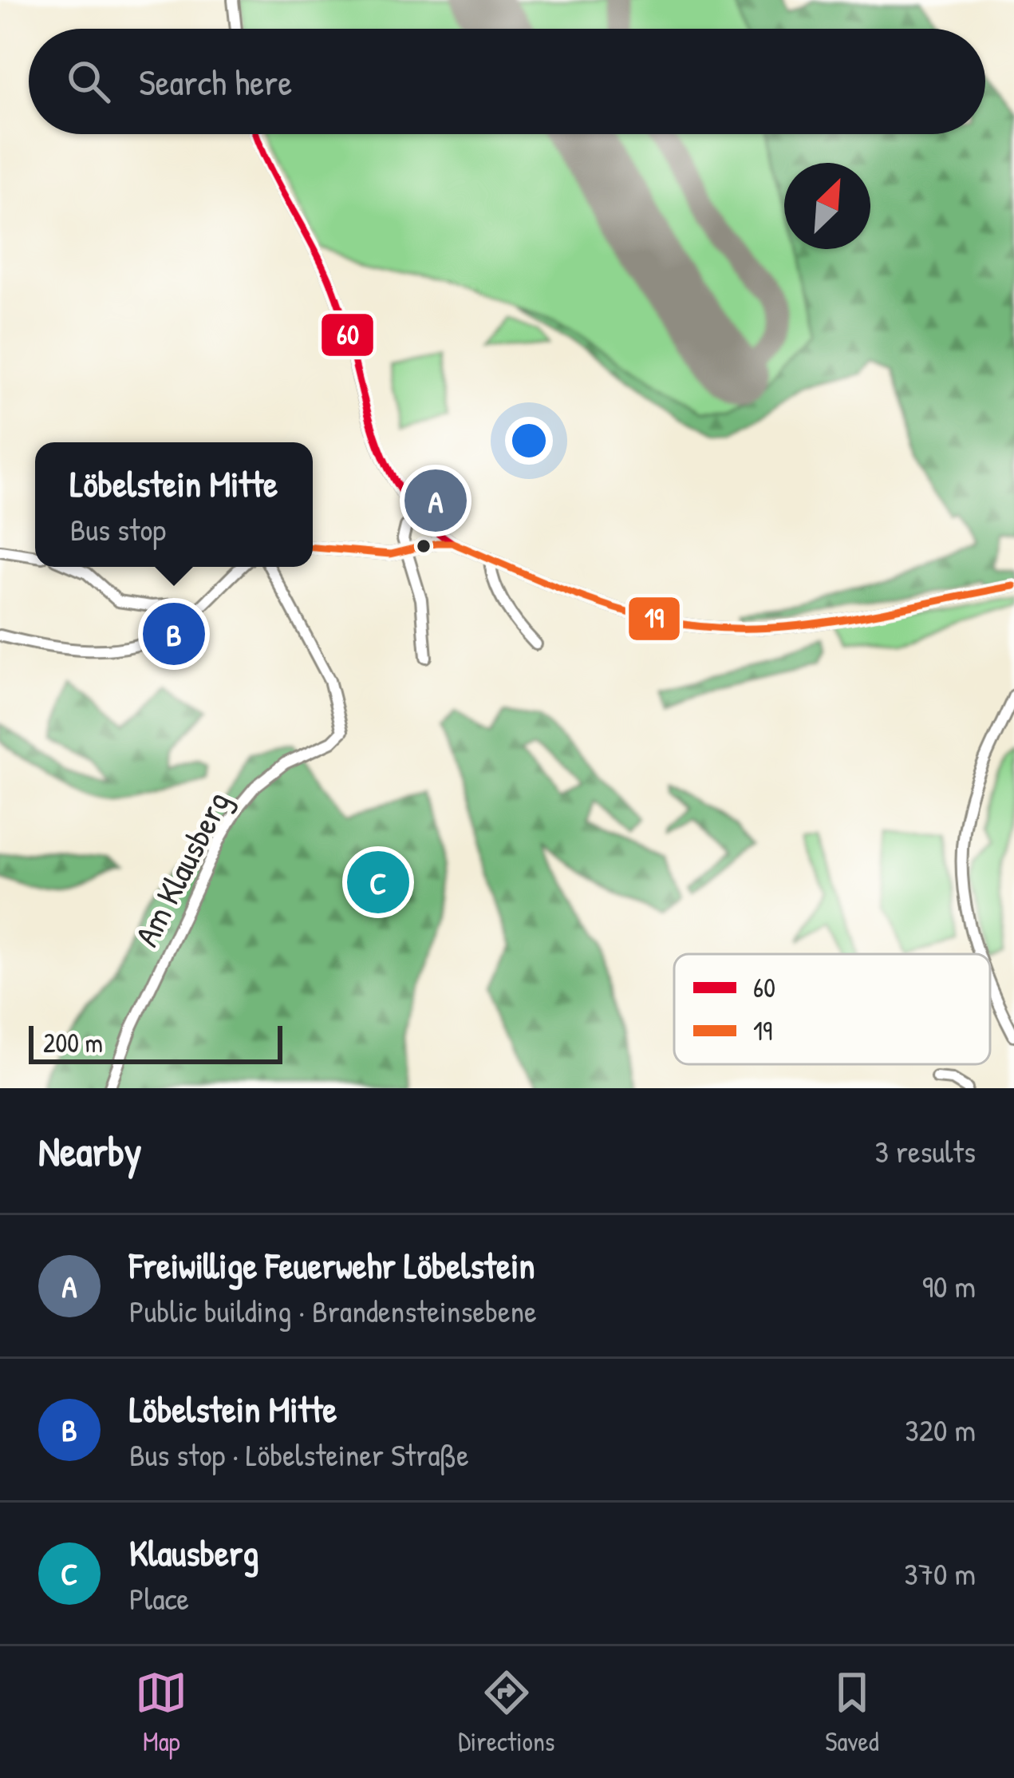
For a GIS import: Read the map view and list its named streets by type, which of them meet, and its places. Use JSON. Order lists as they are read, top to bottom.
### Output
{
  "streets": {
    "street": ["Am Klausberg"]
  },
  "lines": ["transit line 60", "transit line 19"],
  "legend": ["60", "19"],
  "scale_bar": "200 m",
  "north": "top right",
  "page": {
    "search": "Search here",
    "popup": ["Löbelstein Mitte", "Bus stop"],
    "pins": ["A", "B", "C"],
    "scale": "200 m",
    "heading": ["Nearby", "3 results"],
    "list": [
      {
        "mark": "A",
        "name": "Freiwillige Feuerwehr Löbelstein",
        "note": "Public building · Brandensteinsebene",
        "value": "90 m"
      },
      {
        "mark": "B",
        "name": "Löbelstein Mitte",
        "note": "Bus stop · Löbelsteiner Straße",
        "value": "320 m"
      },
      {
        "mark": "C",
        "name": "Klausberg",
        "note": "Place",
        "value": "370 m"
      }
    ],
    "nav": ["Map", "Directions", "Saved"]
  }
}
